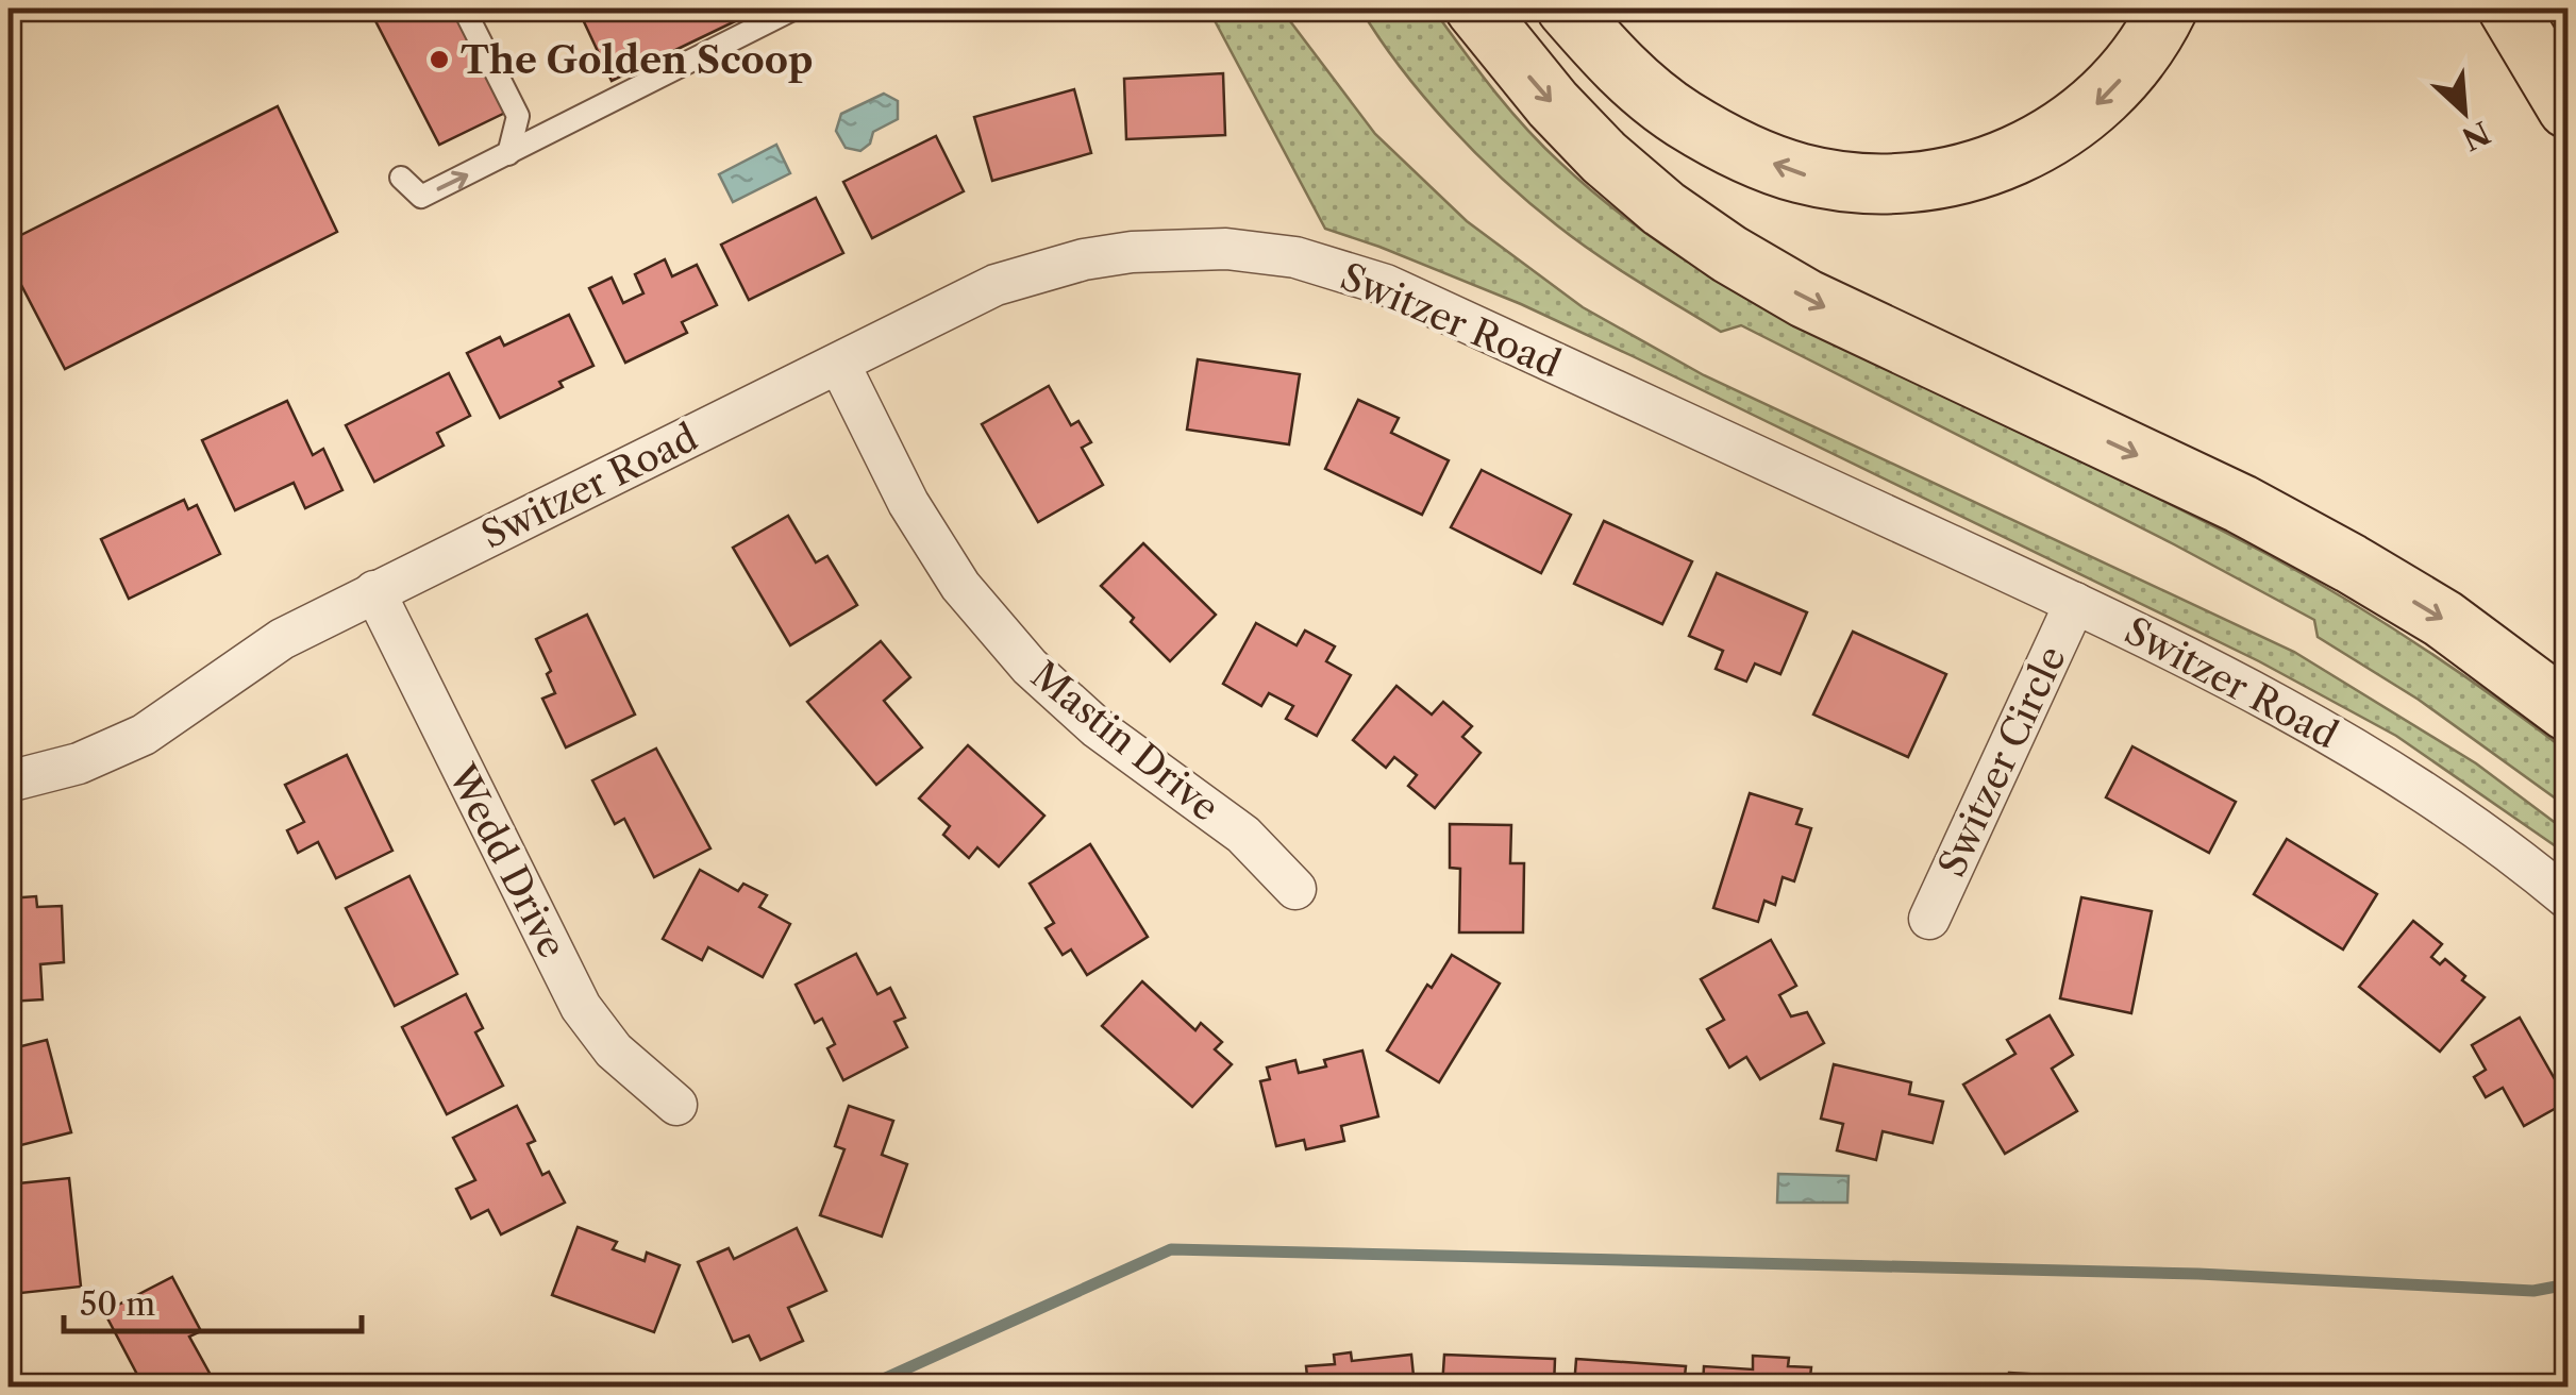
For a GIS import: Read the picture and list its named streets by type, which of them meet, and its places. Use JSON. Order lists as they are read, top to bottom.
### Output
{
  "streets": {
    "street": [
      "Switzer Road",
      "Mastin Drive",
      "Switzer Circle",
      "Wedd Drive"
    ]
  },
  "crossings": [
    ["Switzer Road", "Mastin Drive"],
    ["Switzer Road", "Switzer Circle"],
    ["Switzer Road", "Wedd Drive"]
  ],
  "places": ["The Golden Scoop"],
  "scale_bar": "50 m",
  "north": "bottom right"
}
